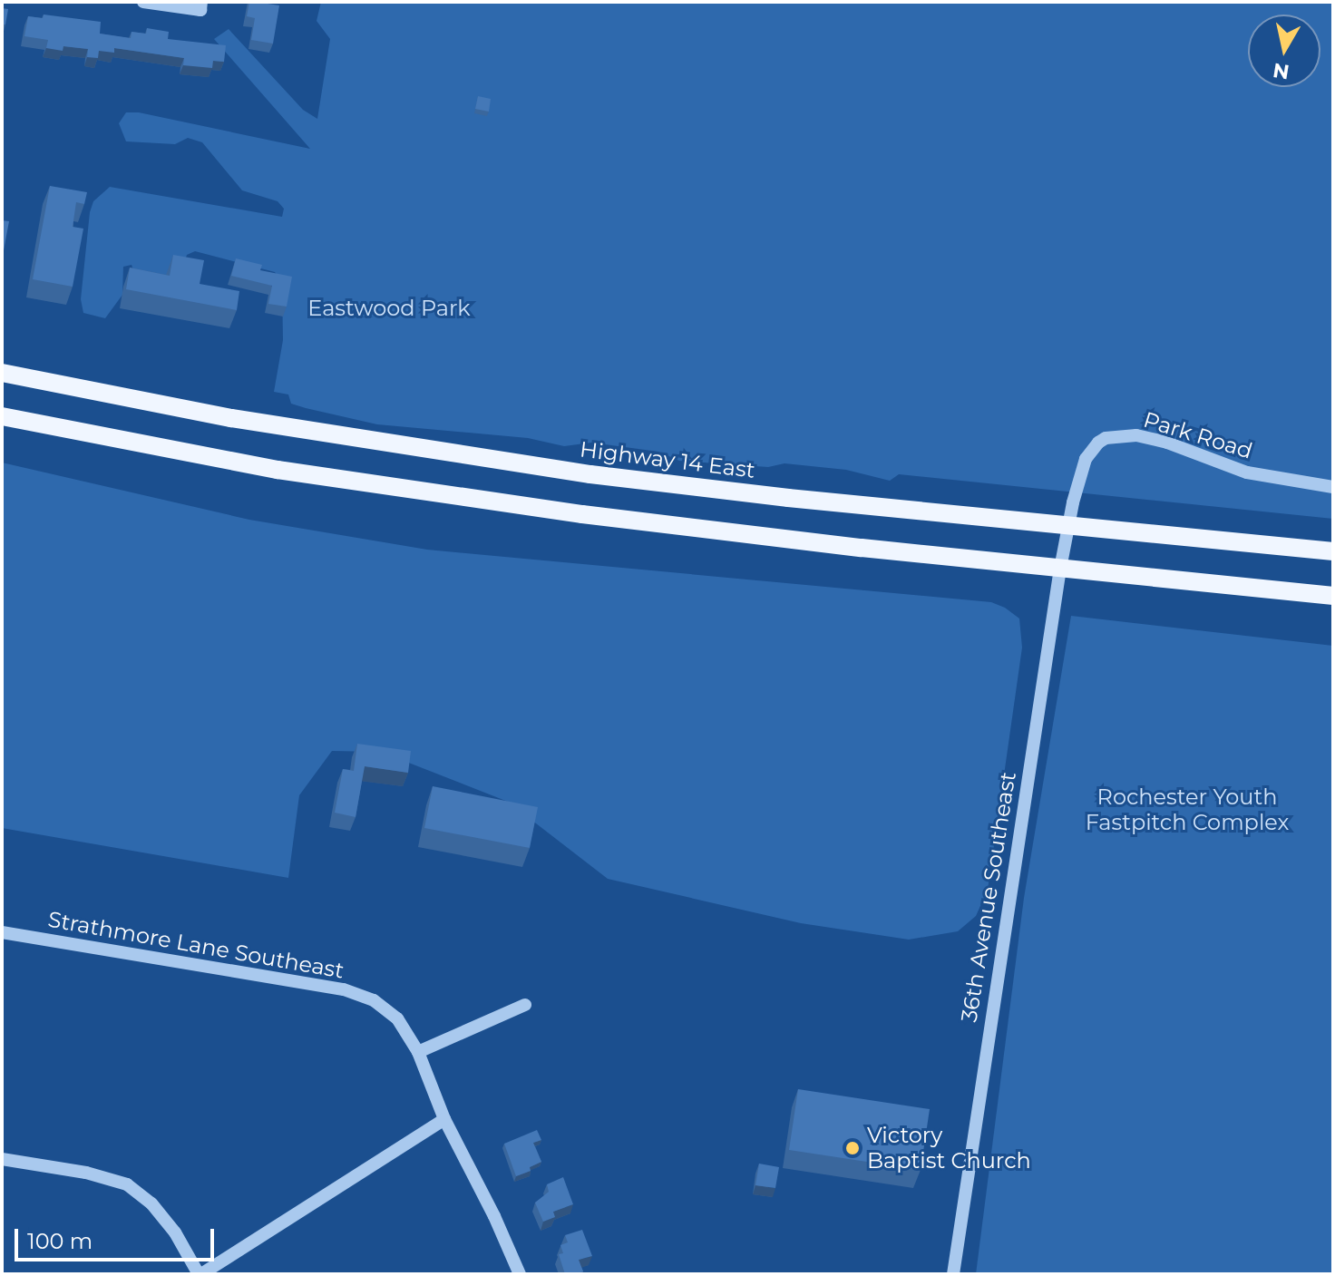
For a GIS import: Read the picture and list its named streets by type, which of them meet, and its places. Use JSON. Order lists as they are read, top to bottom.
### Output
{
  "streets": {
    "main road": ["Highway 14 East"],
    "street": ["Park Road", "36th Avenue Southeast", "Strathmore Lane Southeast"]
  },
  "crossings": [
    ["Park Road", "Highway 14 East"],
    ["Park Road", "36th Avenue Southeast"],
    ["Highway 14 East", "36th Avenue Southeast"]
  ],
  "parks": ["Eastwood Park", "Rochester Youth Fastpitch Complex"],
  "places": ["Victory Baptist Church"],
  "scale_bar": "100 m",
  "north": "bottom"
}
